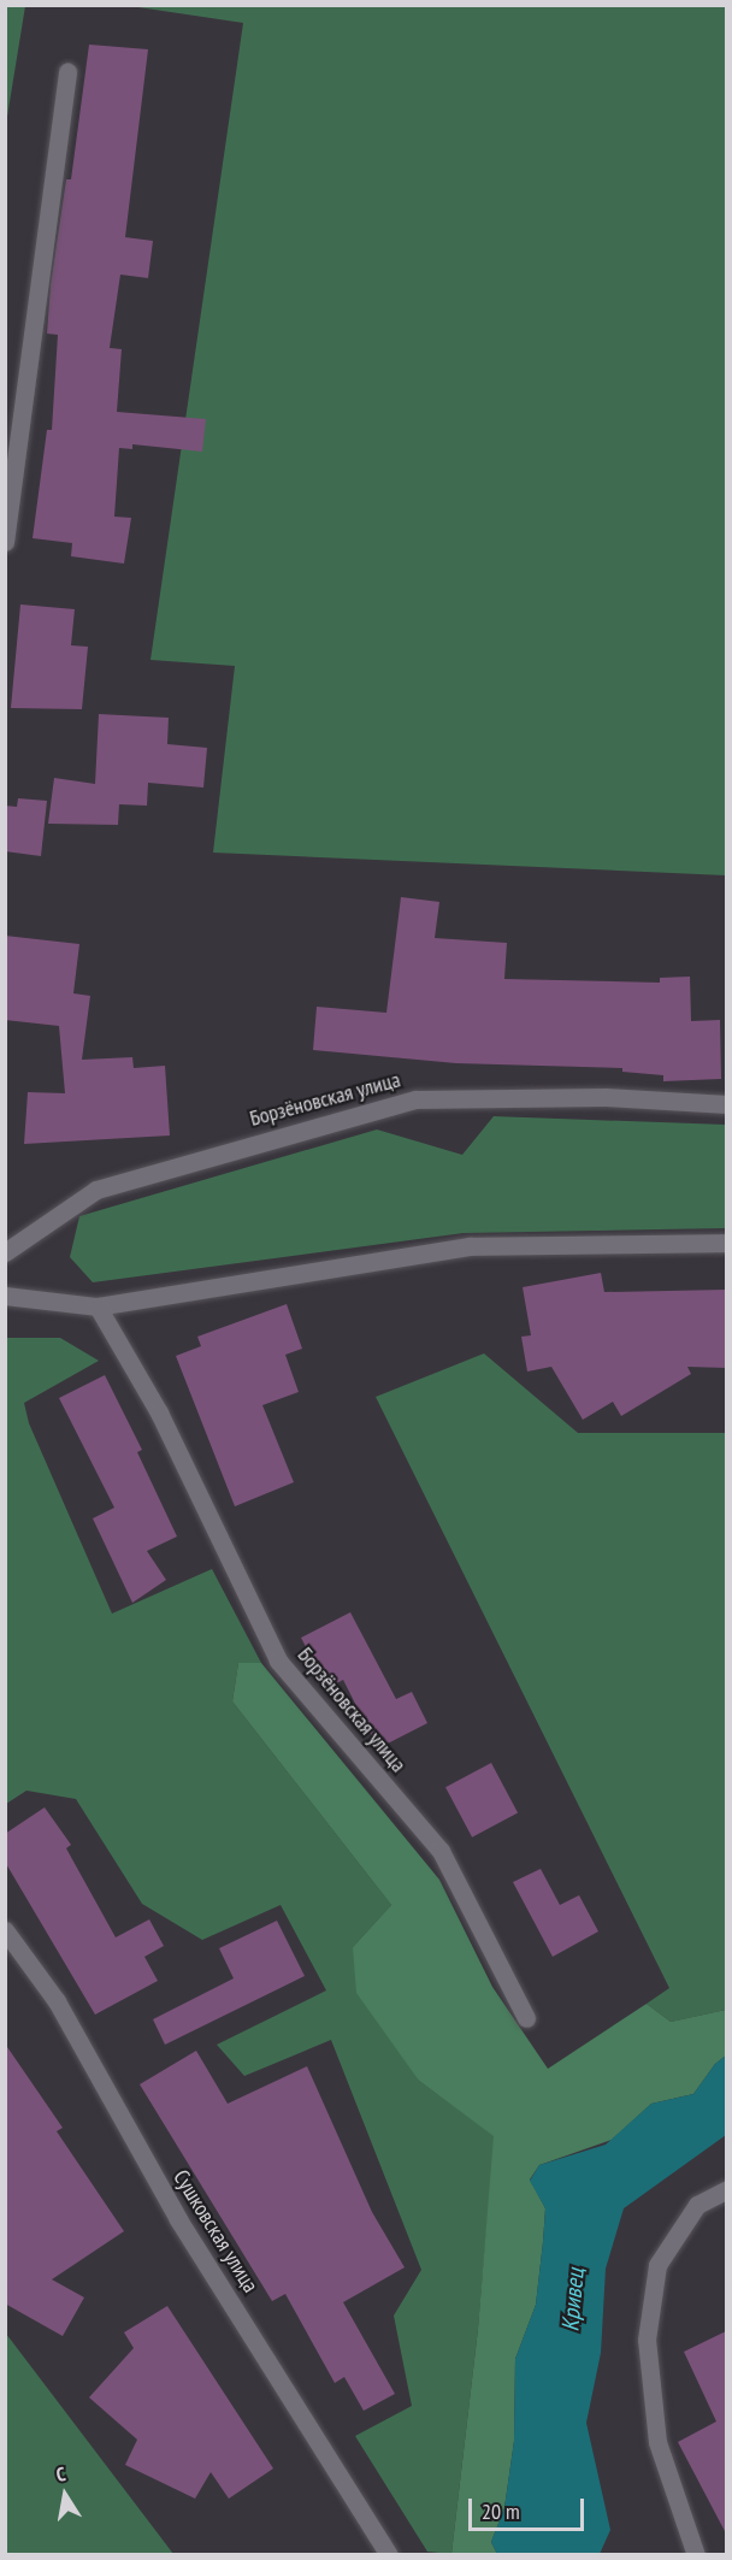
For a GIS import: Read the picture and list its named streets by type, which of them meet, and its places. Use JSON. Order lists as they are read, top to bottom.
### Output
{
  "streets": {
    "street": ["Борзёновская улица", "Сушковская улица"]
  },
  "water": ["Кривец"],
  "scale_bar": "20 m",
  "north": "top"
}
